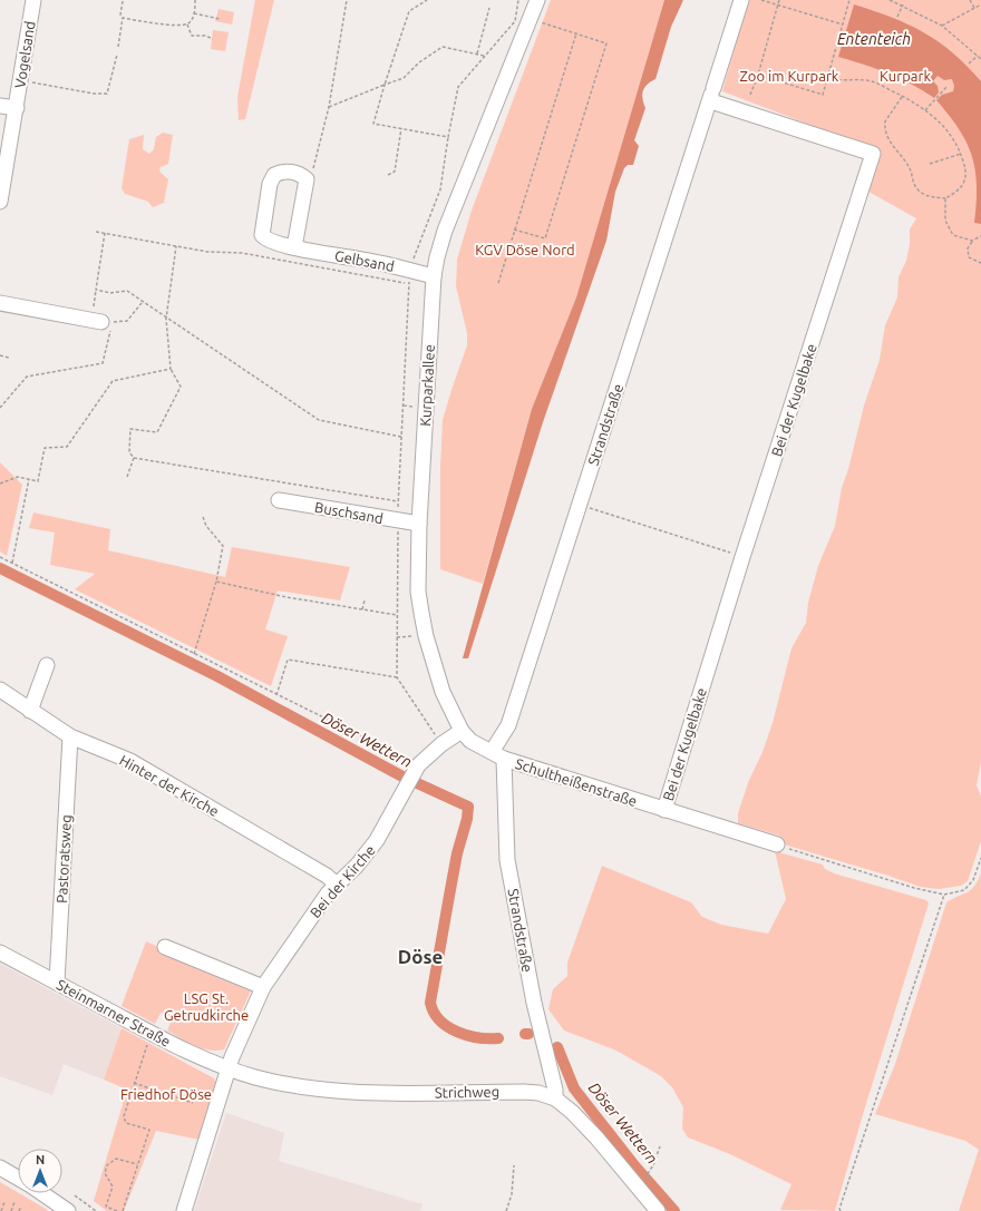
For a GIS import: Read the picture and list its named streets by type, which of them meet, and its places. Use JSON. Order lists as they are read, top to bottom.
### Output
{
  "streets": {
    "street": [
      "Vogelsand",
      "Gelbsand",
      "Kurparkallee",
      "Bei der Kugelbake",
      "Strandstraße",
      "Buschsand",
      "Schultheißenstraße",
      "Hinter der Kirche",
      "Pastoratsweg",
      "Bei der Kirche",
      "Steinmarner Straße",
      "Strichweg"
    ]
  },
  "crossings": [
    ["Gelbsand", "Kurparkallee"],
    ["Kurparkallee", "Strandstraße"],
    ["Kurparkallee", "Buschsand"],
    ["Kurparkallee", "Schultheißenstraße"],
    ["Kurparkallee", "Bei der Kirche"],
    ["Bei der Kugelbake", "Strandstraße"],
    ["Bei der Kugelbake", "Schultheißenstraße"],
    ["Strandstraße", "Schultheißenstraße"],
    ["Strandstraße", "Strichweg"],
    ["Hinter der Kirche", "Pastoratsweg"],
    ["Hinter der Kirche", "Bei der Kirche"],
    ["Pastoratsweg", "Steinmarner Straße"],
    ["Bei der Kirche", "Steinmarner Straße"],
    ["Bei der Kirche", "Strichweg"],
    ["Steinmarner Straße", "Strichweg"]
  ],
  "districts": ["Döse"],
  "water": ["Ententeich", "Döser Wettern"],
  "parks": [
    "Zoo im Kurpark",
    "Kurpark",
    "KGV Döse Nord",
    "LSG St. Getrudkirche",
    "Friedhof Döse"
  ],
  "north": "top"
}
